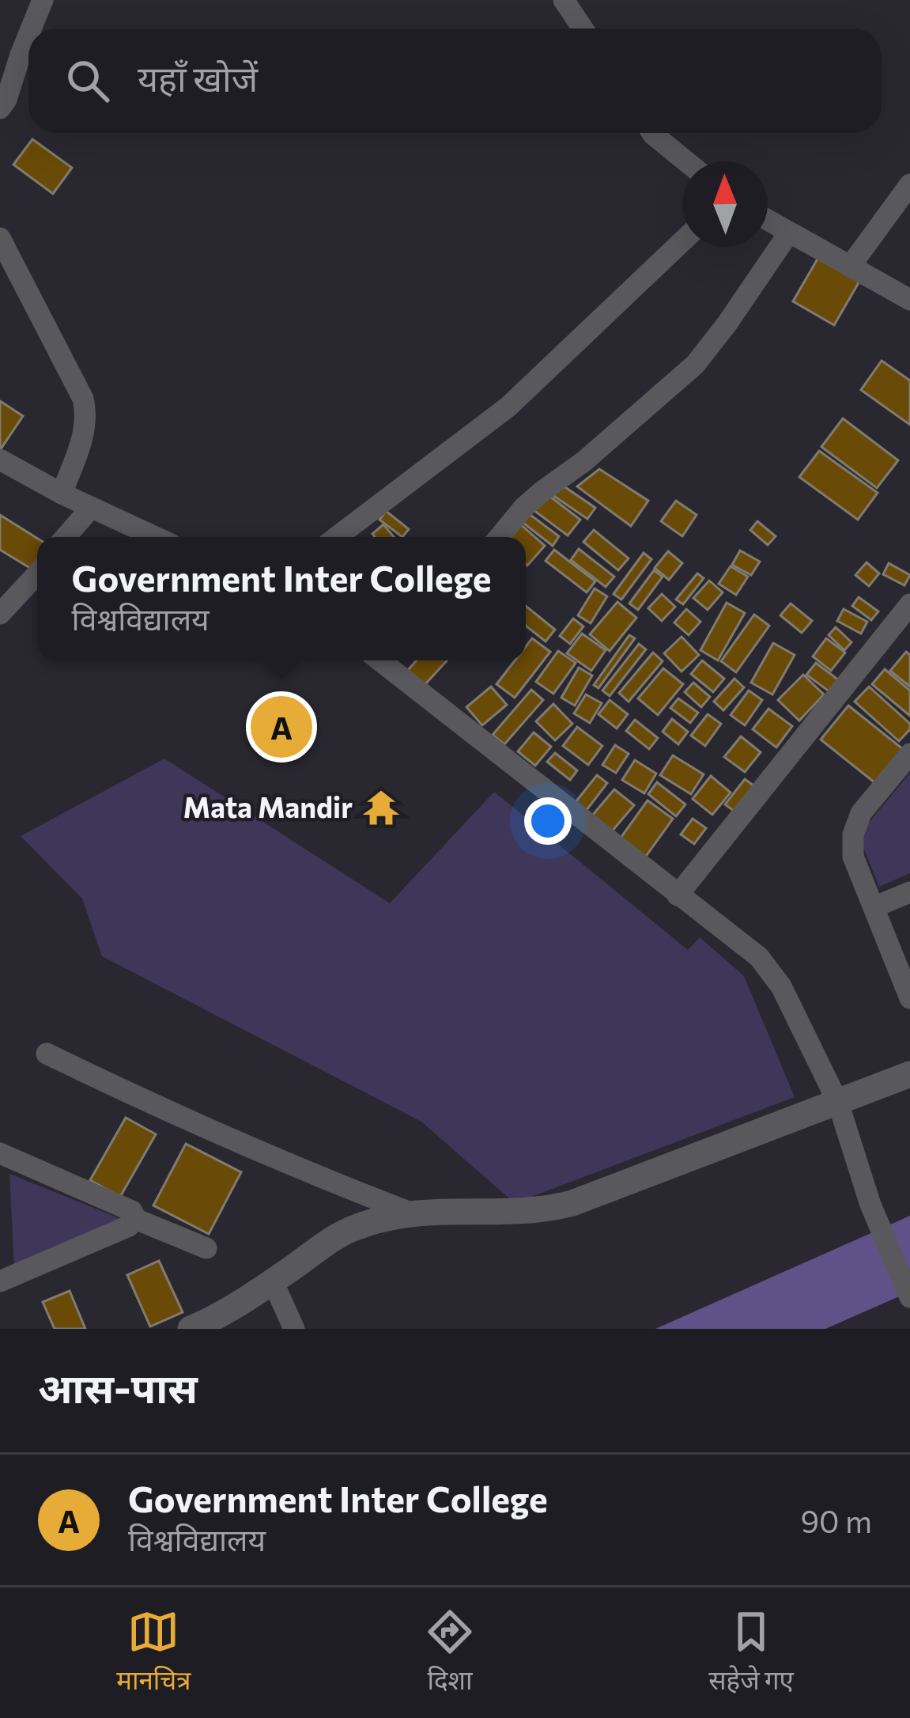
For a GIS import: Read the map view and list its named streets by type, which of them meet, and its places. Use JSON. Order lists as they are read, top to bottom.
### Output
{
  "places": {
    "temple": ["Mata Mandir"]
  },
  "north": "top",
  "page": {
    "search": "यहाँ खोजें",
    "popup": ["Government Inter College", "विश्वविद्यालय"],
    "pins": "A",
    "heading": "आस-पास",
    "list": [
      {
        "mark": "A",
        "name": "Government Inter College",
        "note": "विश्वविद्यालय",
        "value": "90 m"
      }
    ],
    "nav": ["मानचित्र", "दिशा", "सहेजे गए"]
  }
}
